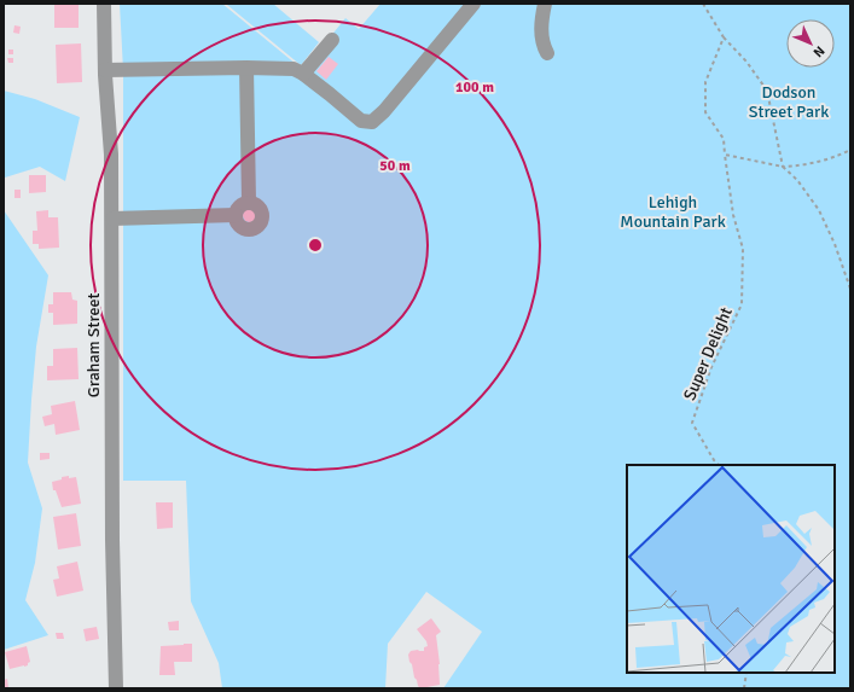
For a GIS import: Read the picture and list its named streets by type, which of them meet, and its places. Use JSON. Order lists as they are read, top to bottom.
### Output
{
  "streets": {
    "street": ["Graham Street"],
    "path": ["Super Delight"]
  },
  "parks": ["Dodson Street Park", "Lehigh Mountain Park"],
  "north": "bottom right",
  "rings": ["100 m", "50 m"]
}
